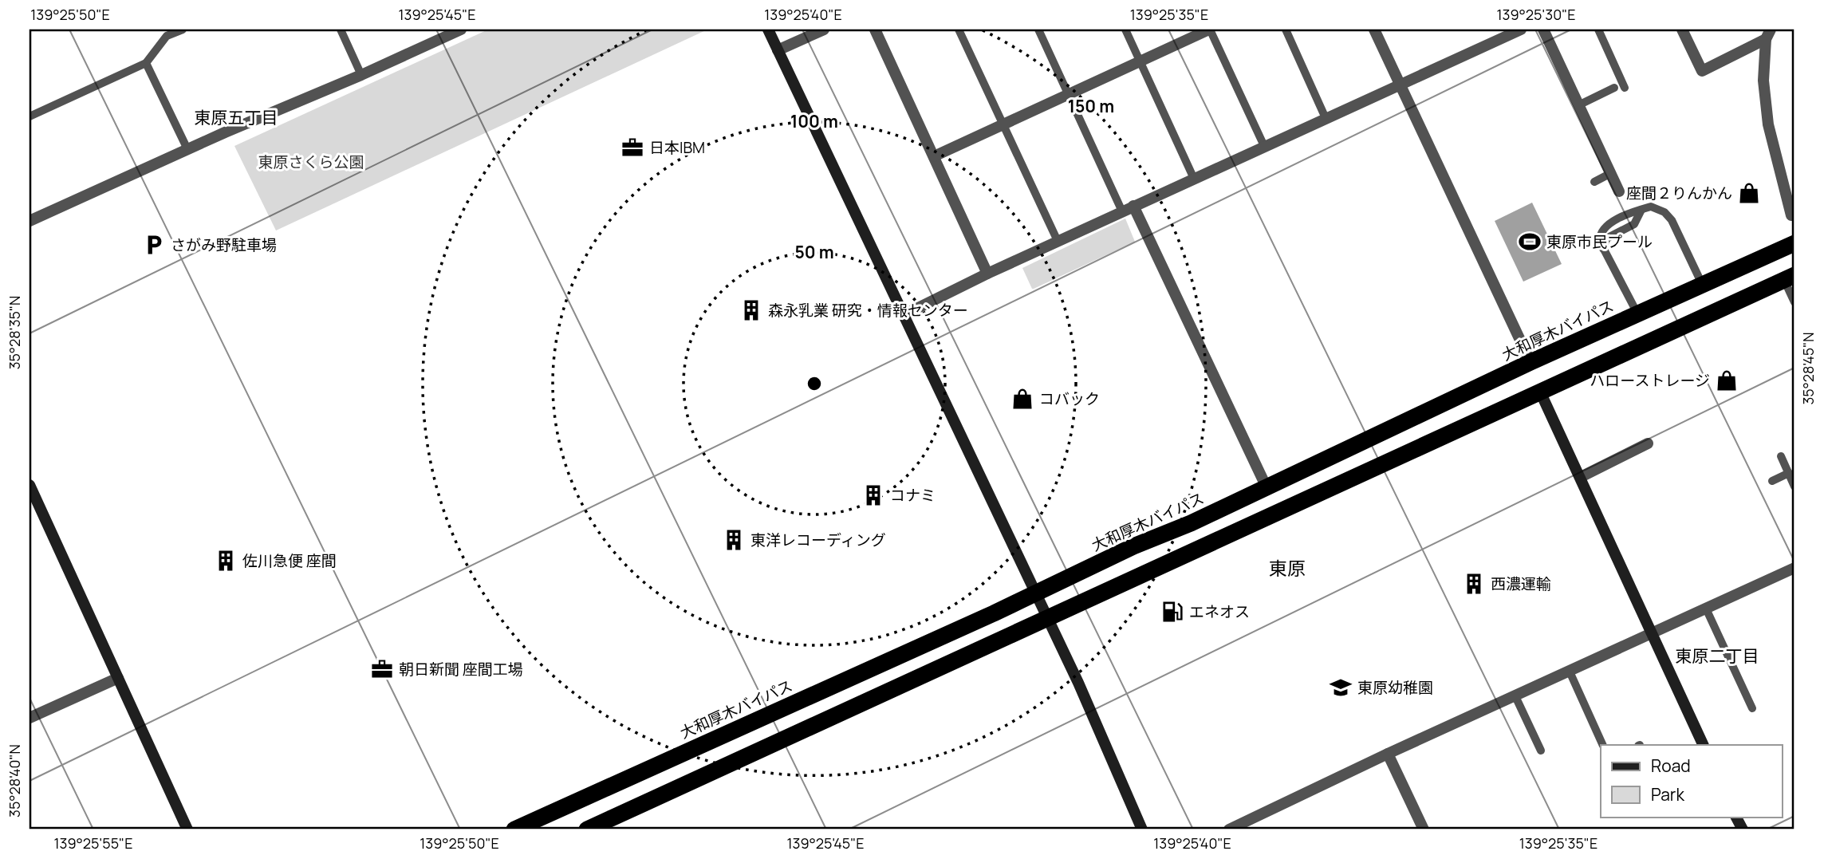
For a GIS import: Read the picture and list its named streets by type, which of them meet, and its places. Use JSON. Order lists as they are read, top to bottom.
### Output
{
  "streets": {
    "highway": ["大和厚木バイパス"]
  },
  "districts": ["東原五丁目", "東原", "東原二丁目"],
  "parks": ["東原さくら公園"],
  "places": {
    "office": ["日本IBM", "朝日新聞 座間工場"],
    "shop": ["座間２りんかん", "ハローストレージ", "コバック"],
    "sports": ["東原市民プール"],
    "parking": ["さがみ野駐車場"],
    "building": [
      "森永乳業 研究・情報センター",
      "コナミ",
      "東洋レコーディング",
      "佐川急便 座間",
      "西濃運輸"
    ],
    "fuel station": ["エネオス"],
    "school or university": ["東原幼稚園"]
  },
  "legend": ["Road", "Park"],
  "coordinates": [
    "139°25'50\"E",
    "139°25'45\"E",
    "139°25'40\"E",
    "139°25'35\"E",
    "139°25'30\"E",
    "35°28'35\"N",
    "35°28'45\"N",
    "35°28'40\"N",
    "139°25'55\"E"
  ],
  "rings": ["150 m", "100 m", "50 m"]
}
